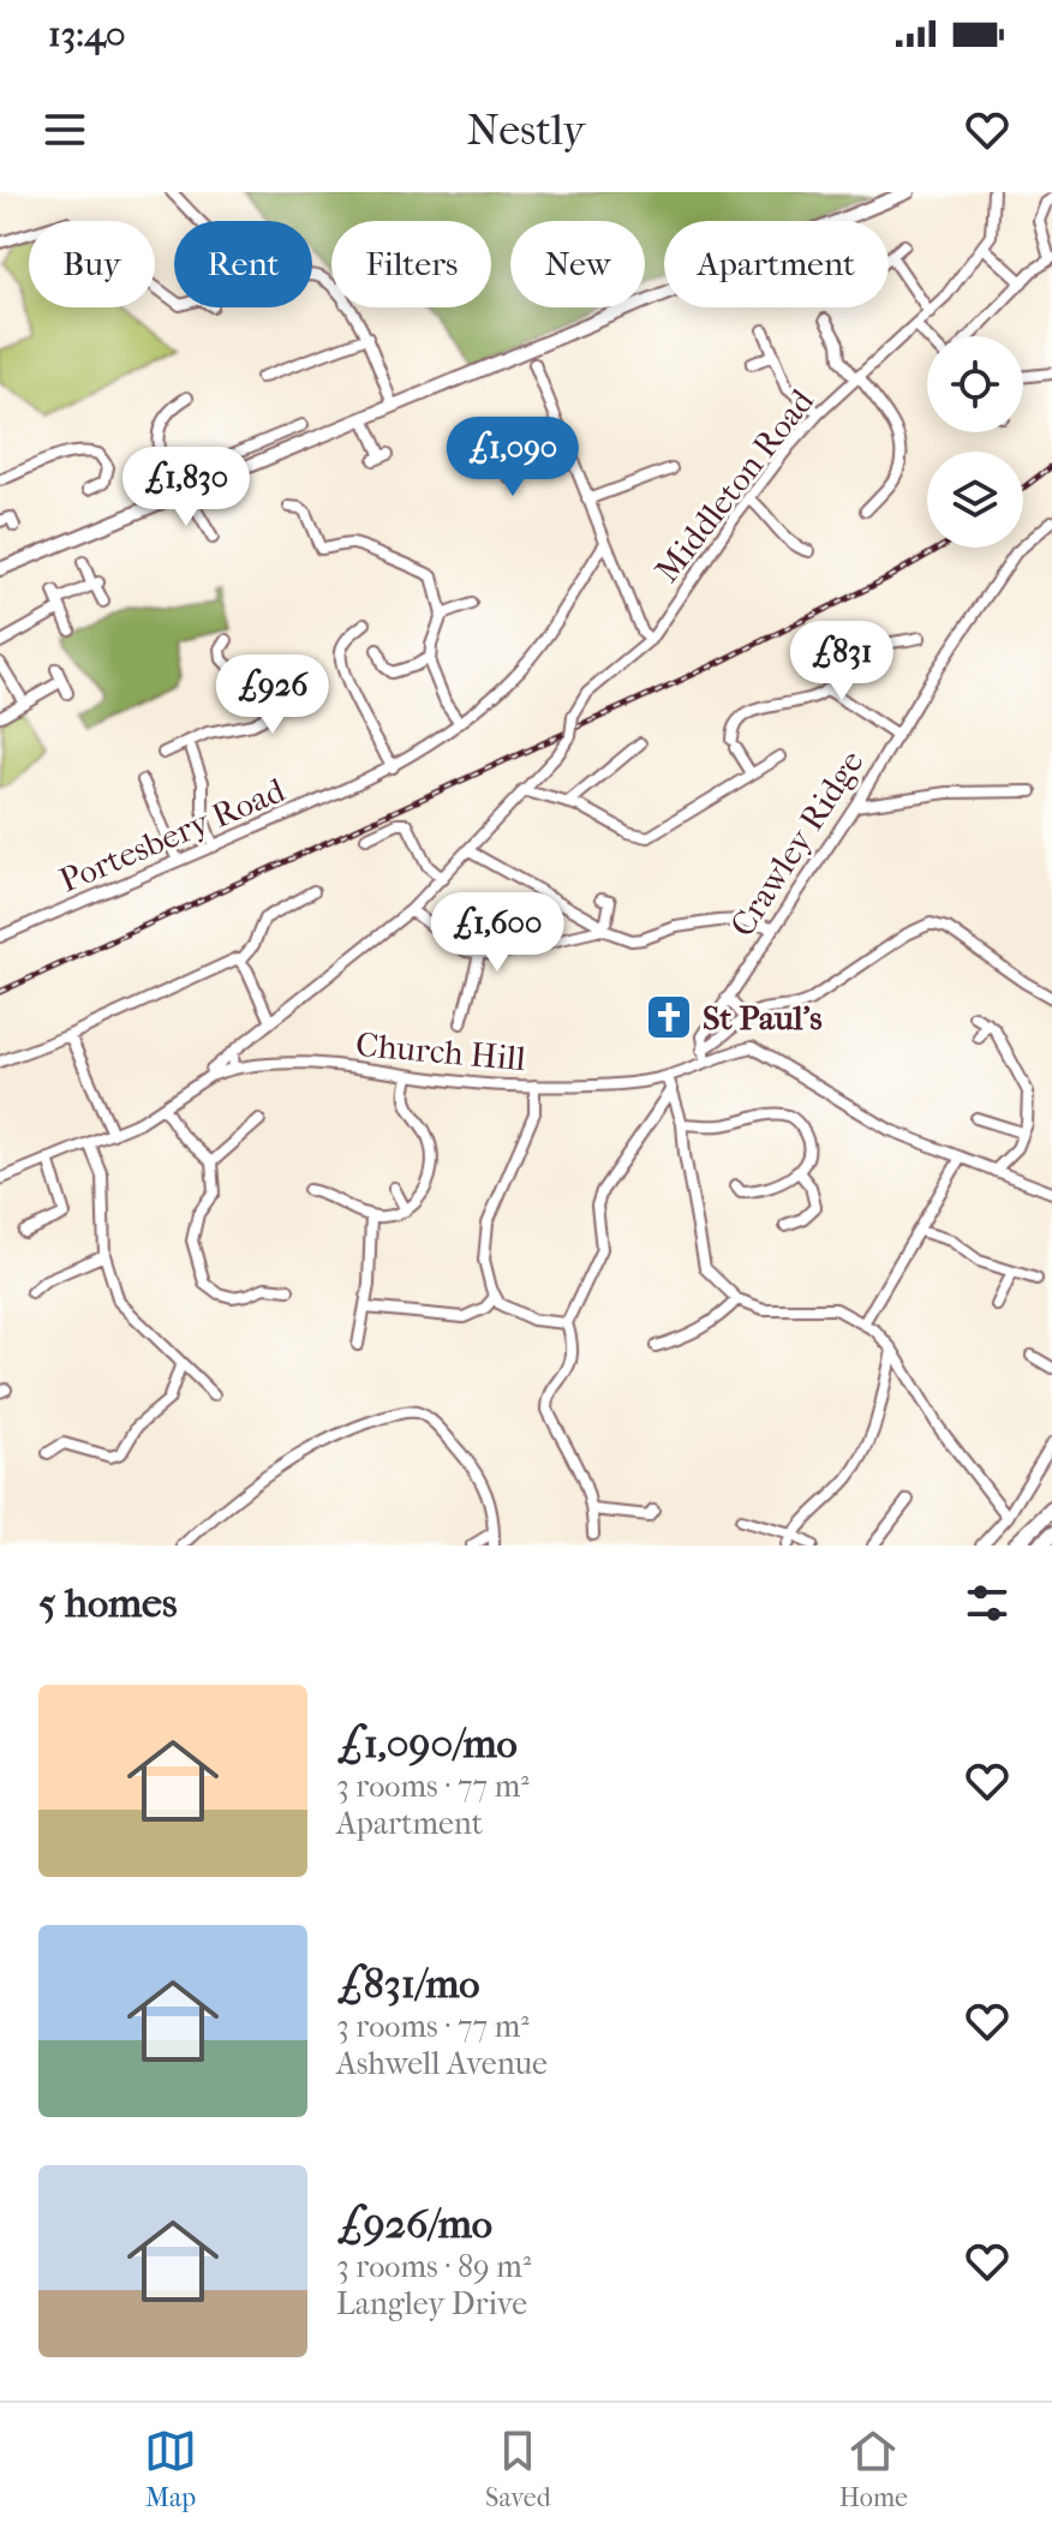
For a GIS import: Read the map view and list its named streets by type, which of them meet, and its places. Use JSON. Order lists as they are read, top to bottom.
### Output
{
  "streets": {
    "street": [
      "Middleton Road",
      "Portesbery Road",
      "Crawley Ridge",
      "Church Hill"
    ]
  },
  "crossings": [
    ["Crawley Ridge", "Church Hill"]
  ],
  "places": {
    "church": ["St Paul's"]
  },
  "page": {
    "status": "13:40",
    "header": "Nestly",
    "chip": [
      "Buy",
      "Rent",
      "Filters",
      "New",
      "Apartment"
    ],
    "price": [
      "£1,090",
      "£1,830",
      "£831",
      "£926",
      "£1,600"
    ],
    "heading": "5 homes",
    "list": [
      {
        "name": "£1,090/mo",
        "note": "3 rooms · 77 m² · Apartment"
      },
      {
        "name": "£831/mo",
        "note": "3 rooms · 77 m² · Ashwell Avenue"
      },
      {
        "name": "£926/mo",
        "note": "3 rooms · 89 m² · Langley Drive"
      }
    ],
    "tabs": ["Map", "Saved", "Home"]
  }
}
